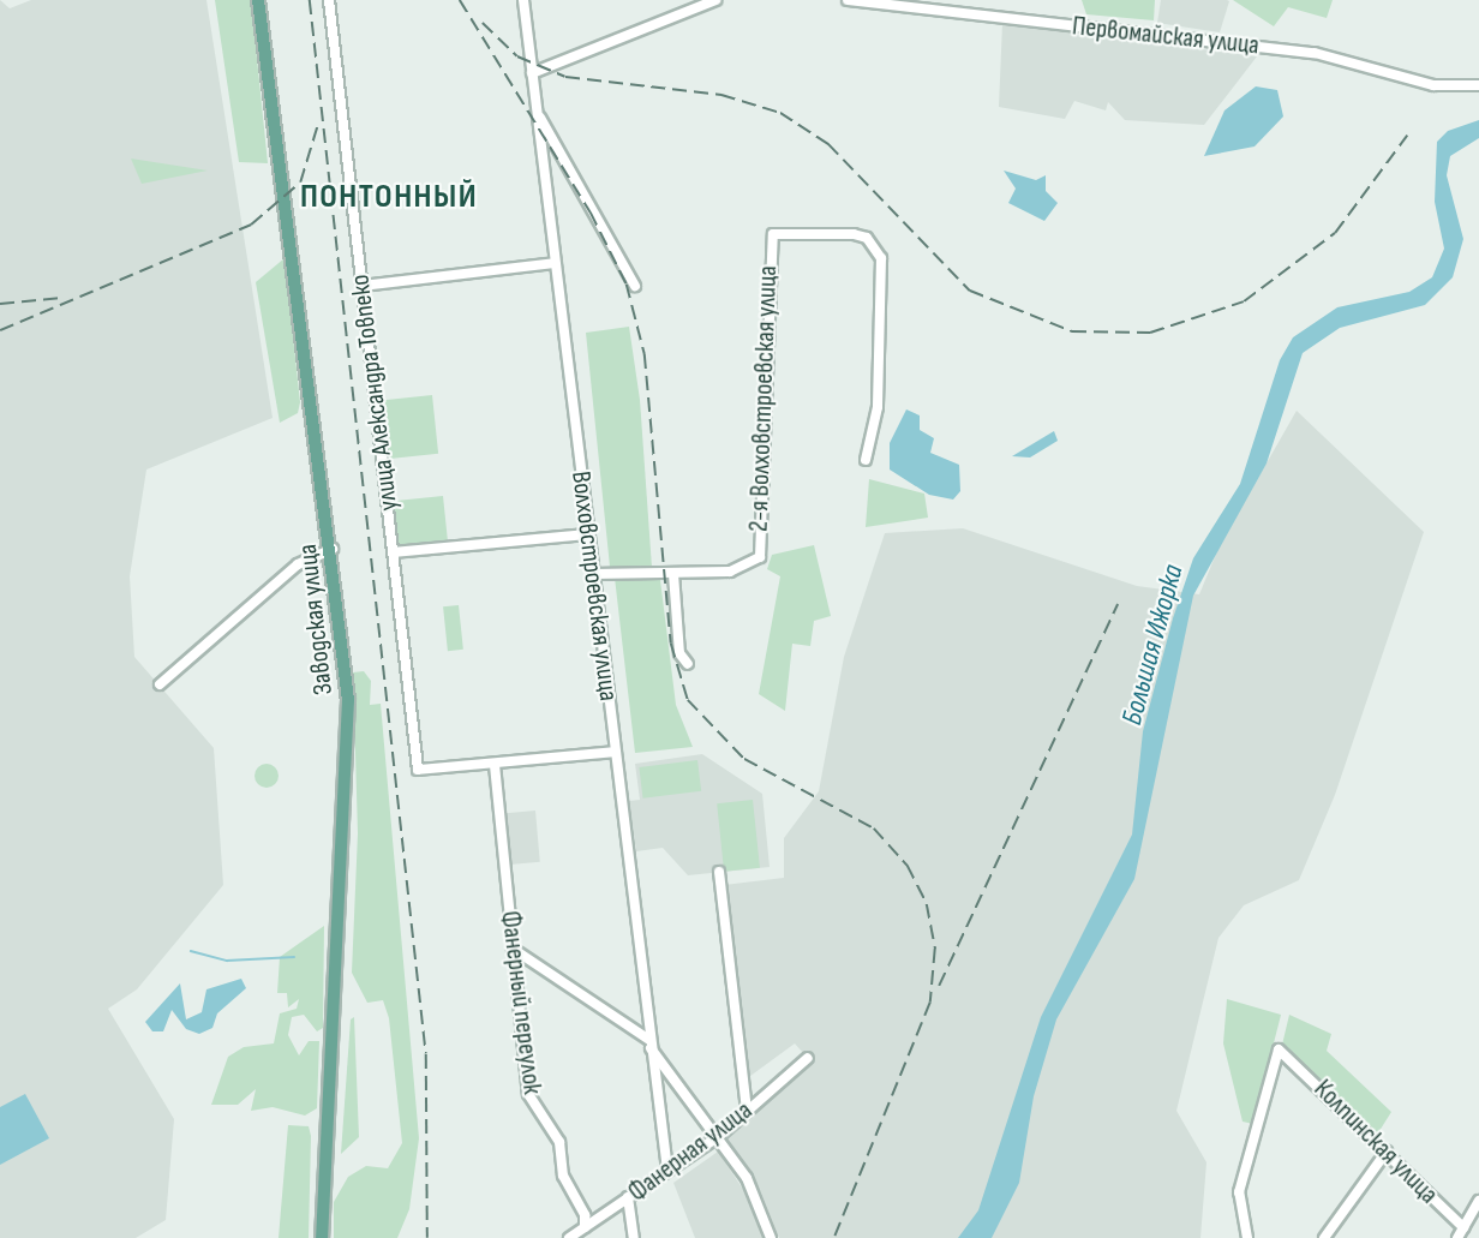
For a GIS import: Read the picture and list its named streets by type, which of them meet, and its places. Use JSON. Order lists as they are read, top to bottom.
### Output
{
  "streets": {
    "main road": ["Заводская улица"],
    "street": [
      "Первомайская улица",
      "улица Александра Товпеко",
      "2-я Волховстроевская улица",
      "Волховстроевская улица",
      "Фанерный переулок",
      "Колпинская улица",
      "Фанерная улица"
    ]
  },
  "crossings": [
    ["улица Александра Товпеко", "Фанерный переулок"],
    ["Волховстроевская улица", "Фанерная улица"],
    ["Фанерный переулок", "Фанерная улица"]
  ],
  "districts": ["ПОНТОННЫЙ"],
  "water": ["Большая Ижорка"]
}
